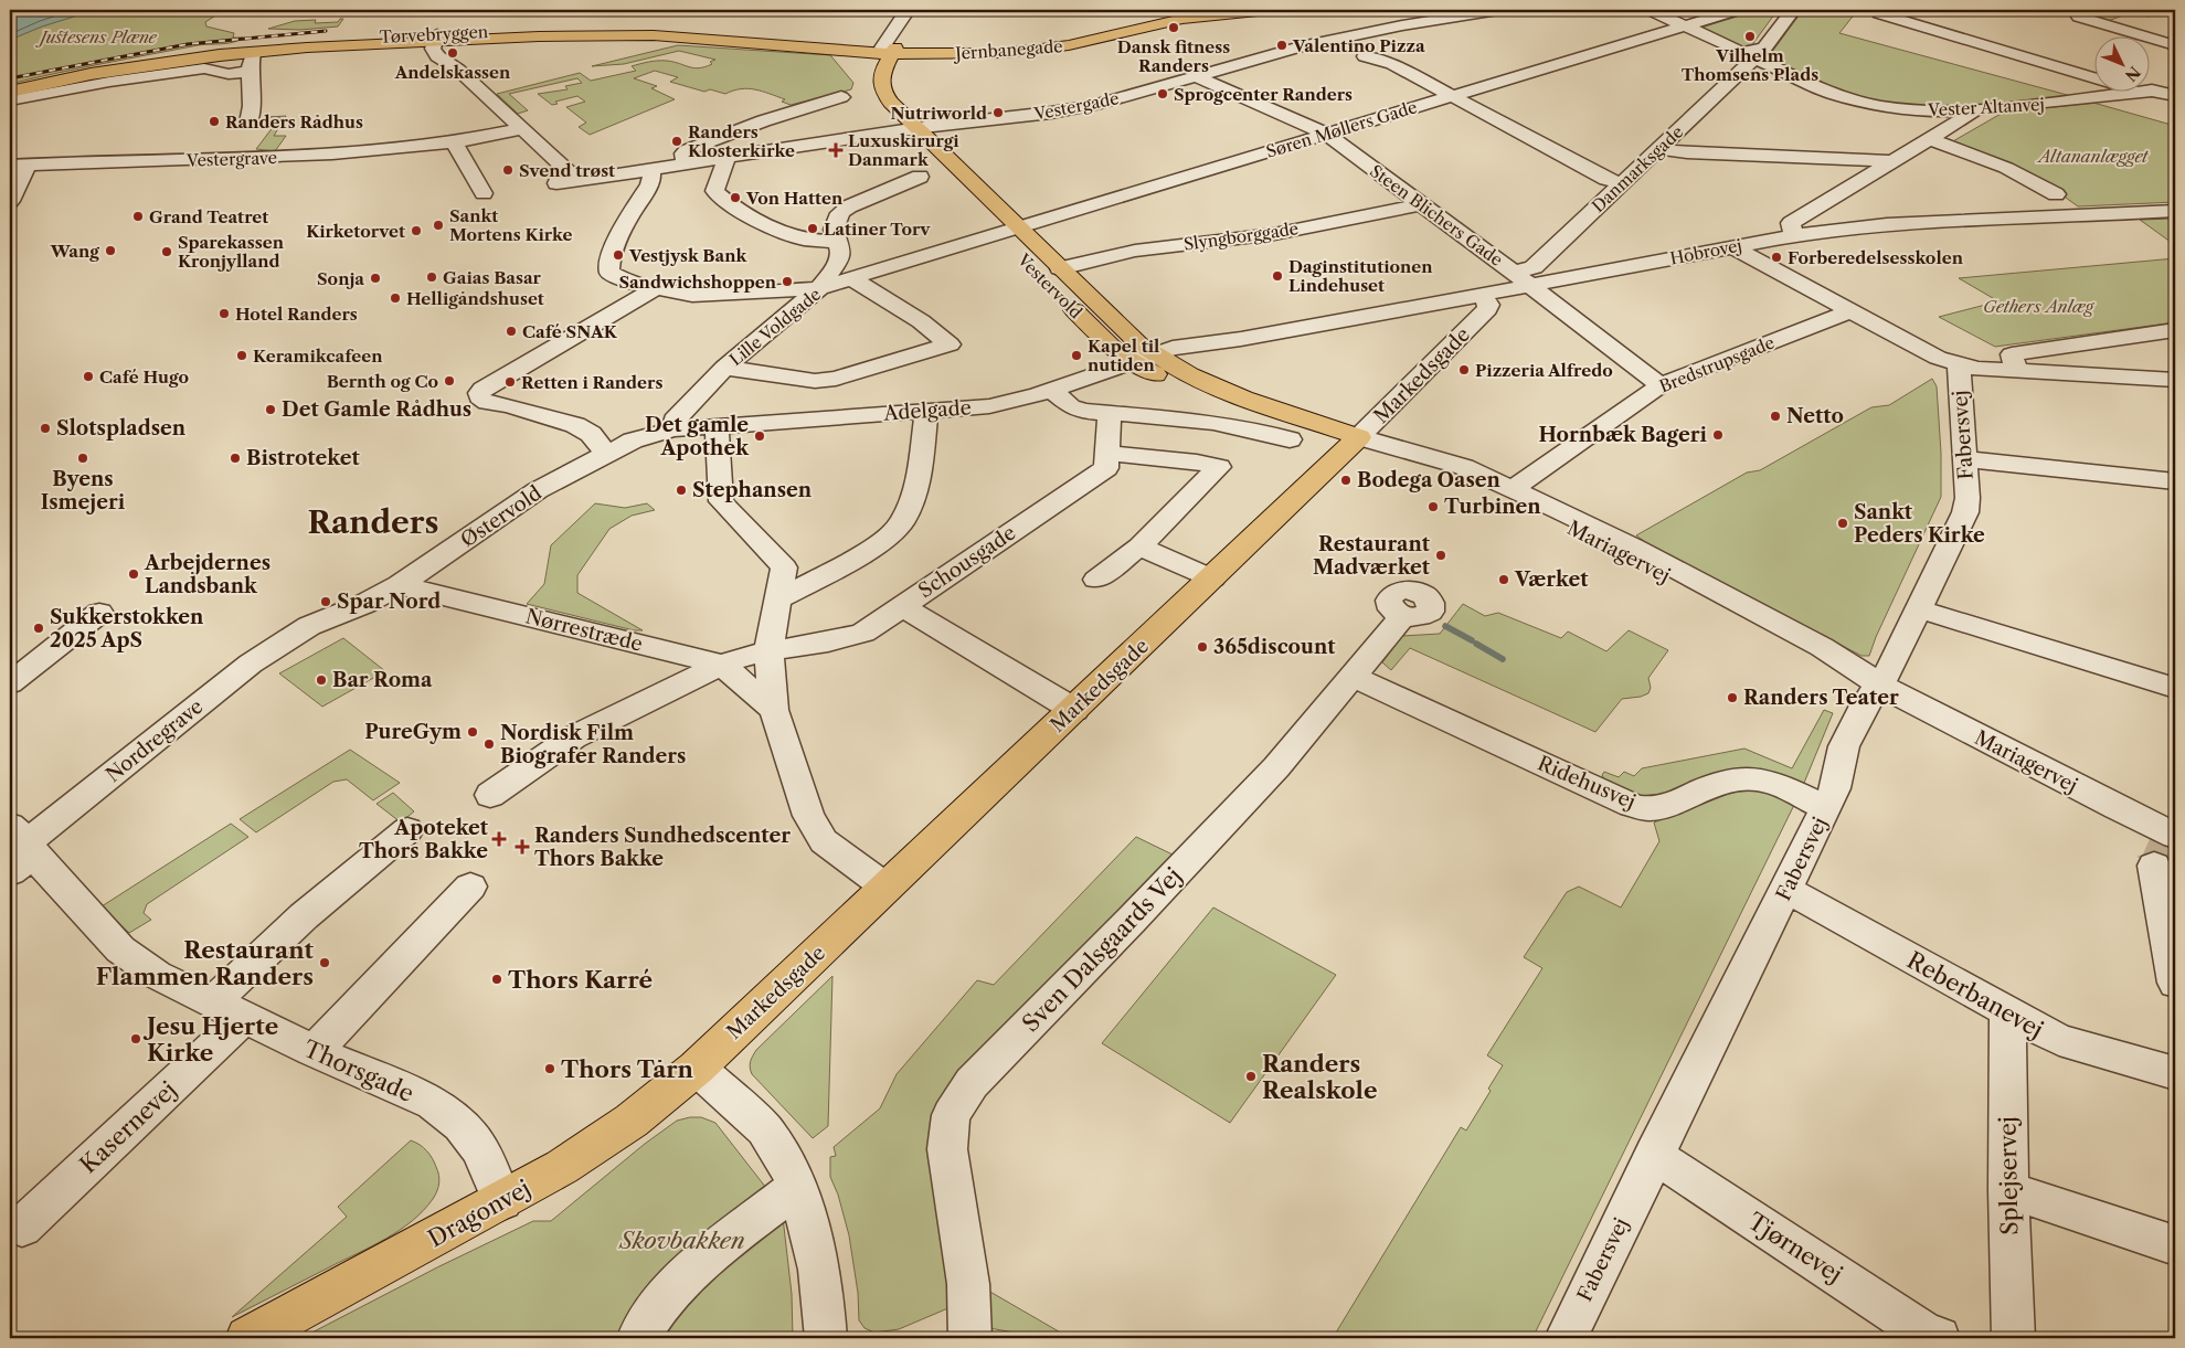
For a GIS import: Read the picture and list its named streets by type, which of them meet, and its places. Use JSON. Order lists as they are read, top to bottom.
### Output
{
  "streets": {
    "main road": [
      "Tørvebryggen",
      "Jernbanegade",
      "Vestervold",
      "Markedsgade",
      "Dragonvej"
    ],
    "street": [
      "Vestergade",
      "Vester Altanvej",
      "Søren Møllers Gade",
      "Vestergrave",
      "Danmarksgade",
      "Steen Blichers Gade",
      "Slyngborggade",
      "Hobrovej",
      "Lille Voldgade",
      "Bredstrupsgade",
      "Adelgade",
      "Fabersvej",
      "Østervold",
      "Mariagervej",
      "Schousgade",
      "Nørrestræde",
      "Nordregrave",
      "Ridehusvej",
      "Sven Dalsgaards Vej",
      "Reberbanevej",
      "Thorsgade",
      "Kasernevej",
      "Splejservej",
      "Tjørnevej"
    ]
  },
  "crossings": [
    ["Tørvebryggen", "Jernbanegade"],
    ["Tørvebryggen", "Vestervold"],
    ["Jernbanegade", "Vestervold"],
    ["Vestergade", "Steen Blichers Gade"],
    ["Vestergade", "Vestervold"],
    ["Vester Altanvej", "Søren Møllers Gade"],
    ["Vester Altanvej", "Danmarksgade"],
    ["Søren Møllers Gade", "Steen Blichers Gade"],
    ["Søren Møllers Gade", "Vestervold"],
    ["Søren Møllers Gade", "Lille Voldgade"],
    ["Danmarksgade", "Steen Blichers Gade"],
    ["Steen Blichers Gade", "Slyngborggade"],
    ["Steen Blichers Gade", "Hobrovej"],
    ["Steen Blichers Gade", "Bredstrupsgade"],
    ["Slyngborggade", "Vestervold"],
    ["Hobrovej", "Vestervold"],
    ["Hobrovej", "Markedsgade"],
    ["Hobrovej", "Adelgade"],
    ["Vestervold", "Lille Voldgade"],
    ["Vestervold", "Markedsgade"],
    ["Vestervold", "Adelgade"],
    ["Vestervold", "Mariagervej"],
    ["Lille Voldgade", "Adelgade"],
    ["Lille Voldgade", "Østervold"],
    ["Bredstrupsgade", "Mariagervej"],
    ["Markedsgade", "Mariagervej"],
    ["Markedsgade", "Dragonvej"],
    ["Adelgade", "Østervold"],
    ["Fabersvej", "Mariagervej"],
    ["Fabersvej", "Ridehusvej"],
    ["Fabersvej", "Reberbanevej"],
    ["Fabersvej", "Tjørnevej"],
    ["Østervold", "Nørrestræde"],
    ["Østervold", "Nordregrave"],
    ["Nordregrave", "Thorsgade"],
    ["Ridehusvej", "Sven Dalsgaards Vej"],
    ["Reberbanevej", "Splejservej"],
    ["Thorsgade", "Kasernevej"],
    ["Thorsgade", "Dragonvej"]
  ],
  "districts": ["Randers"],
  "parks": [
    "Justesens Plæne",
    "Altananlægget",
    "Gethers Anlæg",
    "Skovbakken"
  ],
  "places": {
    "other": [
      "Dansk fitness Randers",
      "Vilhelm Thomsens Plads",
      "Valentino Pizza",
      "Andelskassen",
      "Sprogcenter Randers",
      "Nutriworld",
      "Randers Rådhus",
      "Randers Klosterkirke",
      "Svend trøst",
      "Von Hatten",
      "Grand Teatret",
      "Sankt Mortens Kirke",
      "Latiner Torv",
      "Kirketorvet",
      "Wang",
      "Sparekassen Kronjylland",
      "Vestjysk Bank",
      "Forberedelsesskolen",
      "Daginstitutionen Lindehuset",
      "Gaias Basar",
      "Sonja",
      "Sandwichshoppen",
      "Helligåndshuset",
      "Hotel Randers",
      "Café SNAK",
      "Keramikcafeen",
      "Kapel til nutiden",
      "Pizzeria Alfredo",
      "Café Hugo",
      "Bernth og Co",
      "Retten i Randers",
      "Det Gamle Rådhus",
      "Netto",
      "Slotspladsen",
      "Hornbæk Bageri",
      "Det gamle Apothek",
      "Byens Ismejeri",
      "Bistroteket",
      "Bodega Oasen",
      "Stephansen",
      "Turbinen",
      "Sankt Peders Kirke",
      "Restaurant Madværket",
      "Arbejdernes Landsbank",
      "Værket",
      "Spar Nord",
      "Sukkerstokken 2025 ApS",
      "365discount",
      "Bar Roma",
      "Randers Teater",
      "PureGym",
      "Nordisk Film Biografer Randers",
      "Restaurant Flammen Randers",
      "Thors Karré",
      "Jesu Hjerte Kirke",
      "Thors Tårn",
      "Randers Realskole"
    ],
    "health": ["Luxuskirurgi Danmark", "Apoteket Thors Bakke", "Randers Sundhedscenter Thors Bakke"]
  },
  "north": "bottom right"
}
